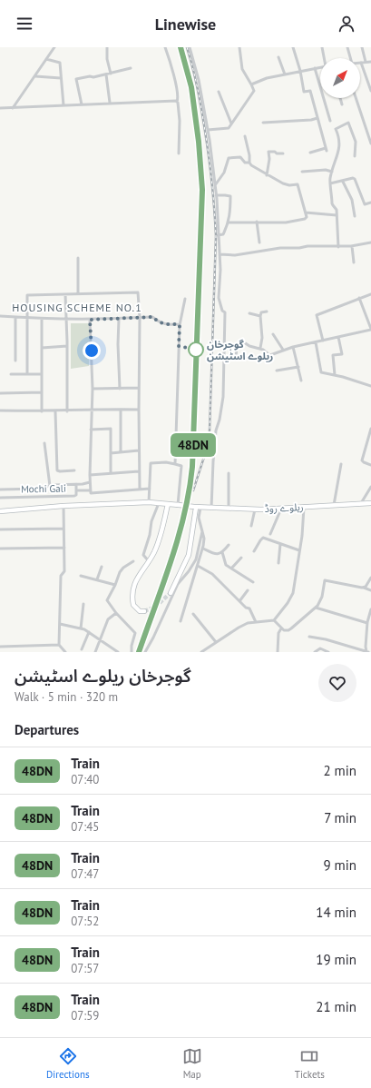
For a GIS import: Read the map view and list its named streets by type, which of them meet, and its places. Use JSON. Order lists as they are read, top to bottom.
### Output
{
  "streets": {
    "main road": ["ریلوے روڈ"],
    "street": ["Mochi Gali"]
  },
  "districts": ["HOUSING SCHEME NO.1"],
  "places": ["گوجرخان ریلوے اسٹیشن"],
  "north": "top right",
  "page": {
    "header": "Linewise",
    "on_map": "48DN",
    "heading": [
      ["گوجرخان ریلوے اسٹیشن", "Walk · 5 min · 320 m"],
      "Departures"
    ],
    "list": [
      {
        "mark": "48DN",
        "name": "Train",
        "note": "07:40",
        "value": "2 min"
      },
      {
        "mark": "48DN",
        "name": "Train",
        "note": "07:45",
        "value": "7 min"
      },
      {
        "mark": "48DN",
        "name": "Train",
        "note": "07:47",
        "value": "9 min"
      },
      {
        "mark": "48DN",
        "name": "Train",
        "note": "07:52",
        "value": "14 min"
      },
      {
        "mark": "48DN",
        "name": "Train",
        "note": "07:57",
        "value": "19 min"
      },
      {
        "mark": "48DN",
        "name": "Train",
        "note": "07:59",
        "value": "21 min"
      }
    ],
    "tabs": ["Directions", "Map", "Tickets"]
  }
}
